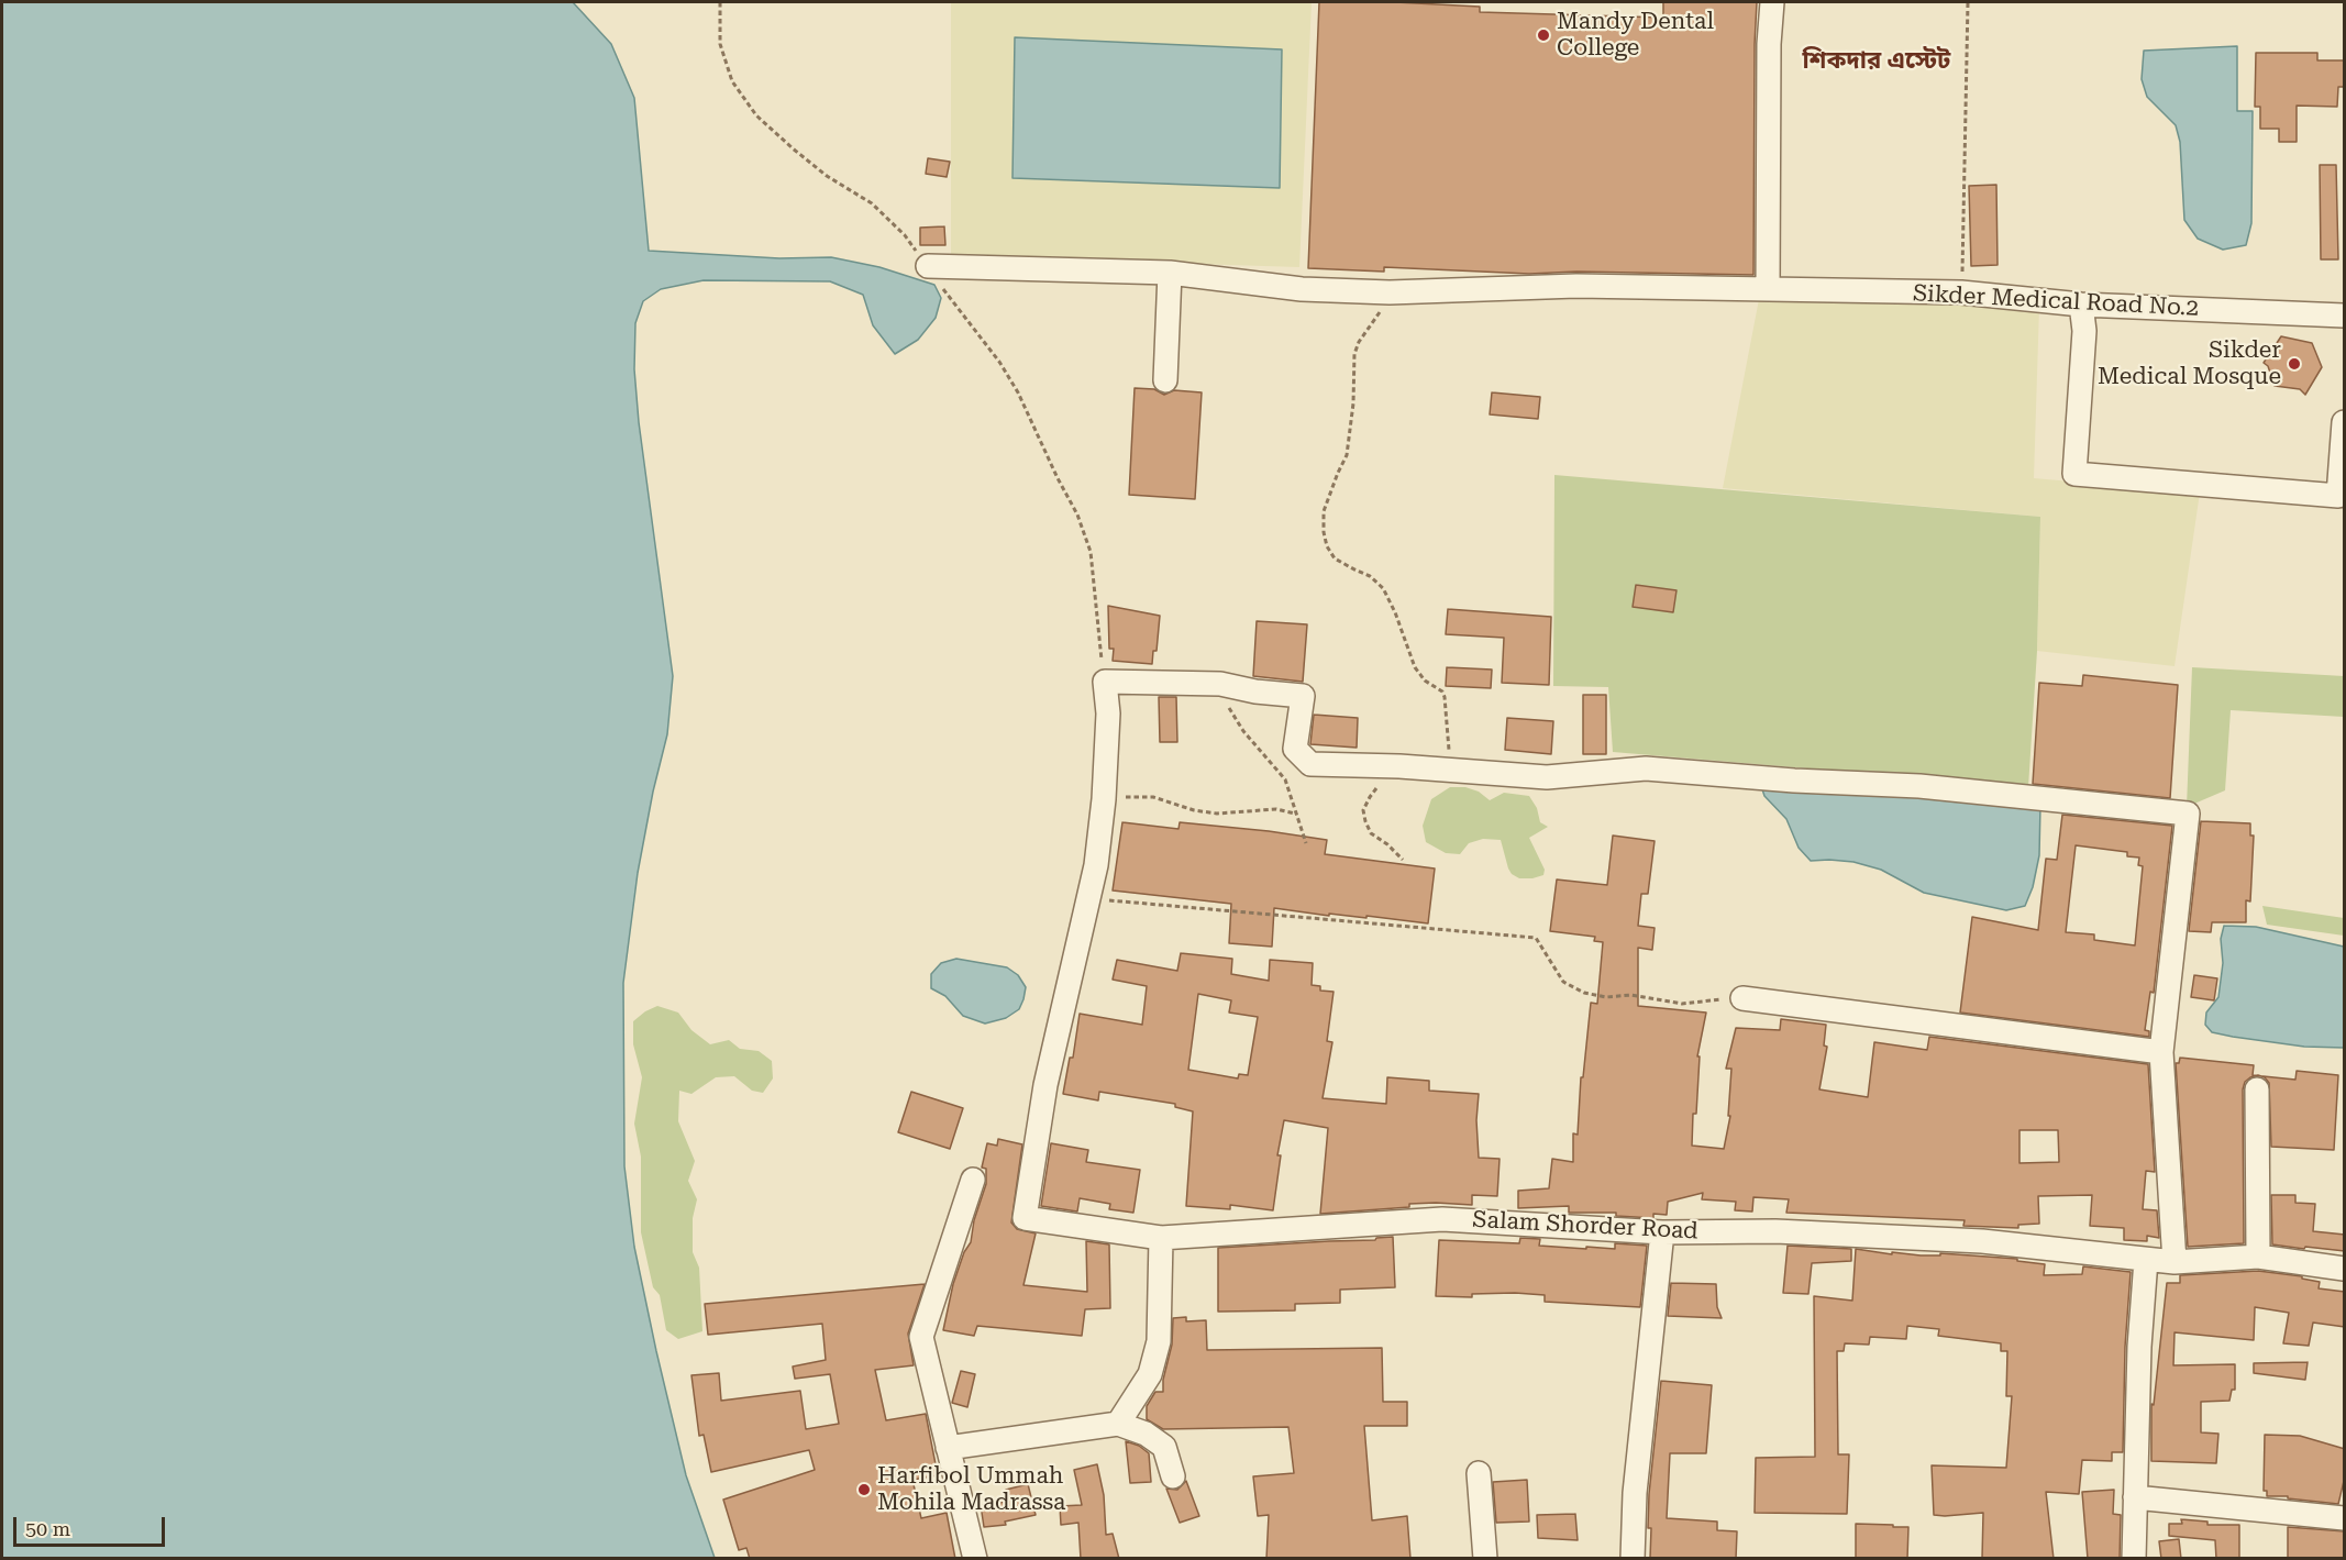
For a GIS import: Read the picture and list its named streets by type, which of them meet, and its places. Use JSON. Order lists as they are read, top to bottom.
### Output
{
  "streets": {
    "street": ["Sikder Medical Road No.2", "Salam Shorder Road"]
  },
  "districts": ["শিকদার এস্টেট"],
  "places": ["Mandy Dental College", "Sikder Medical Mosque", "Harfibol Ummah Mohila Madrassa"],
  "scale_bar": "50 m"
}
